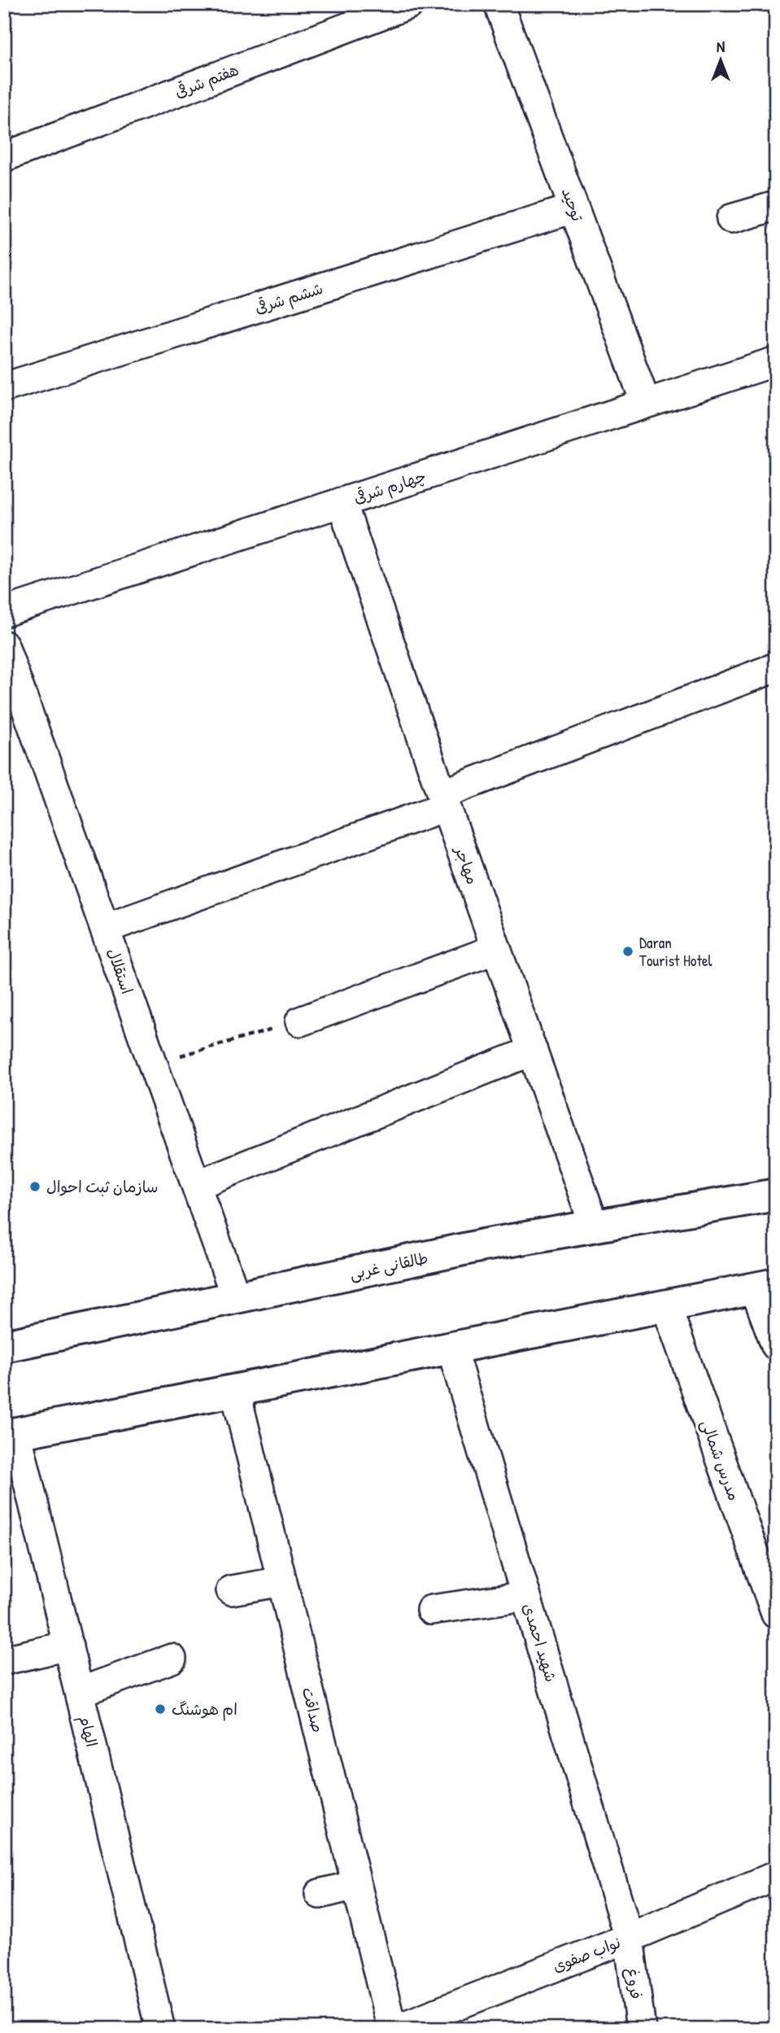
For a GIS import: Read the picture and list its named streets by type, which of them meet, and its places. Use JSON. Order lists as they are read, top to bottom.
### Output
{
  "streets": {
    "main road": ["طالقانی غربی"],
    "street": [
      "هفتم شرقی",
      "توحید",
      "ششم شرقی",
      "چهارم شرقی",
      "مهاجر",
      "استقلال",
      "مدرس شمالی",
      "شهید احمدی",
      "صداقت",
      "الهام",
      "نواب صفوی",
      "فروغ"
    ]
  },
  "crossings": [
    ["توحید", "ششم شرقی"],
    ["توحید", "چهارم شرقی"],
    ["چهارم شرقی", "مهاجر"],
    ["مهاجر", "طالقانی غربی"],
    ["استقلال", "طالقانی غربی"],
    ["شهید احمدی", "نواب صفوی"],
    ["شهید احمدی", "فروغ"],
    ["صداقت", "نواب صفوی"],
    ["نواب صفوی", "فروغ"]
  ],
  "places": ["Daran Tourist Hotel", "سازمان ثبت احوال", "ام هوشنگ"],
  "north": "top"
}
